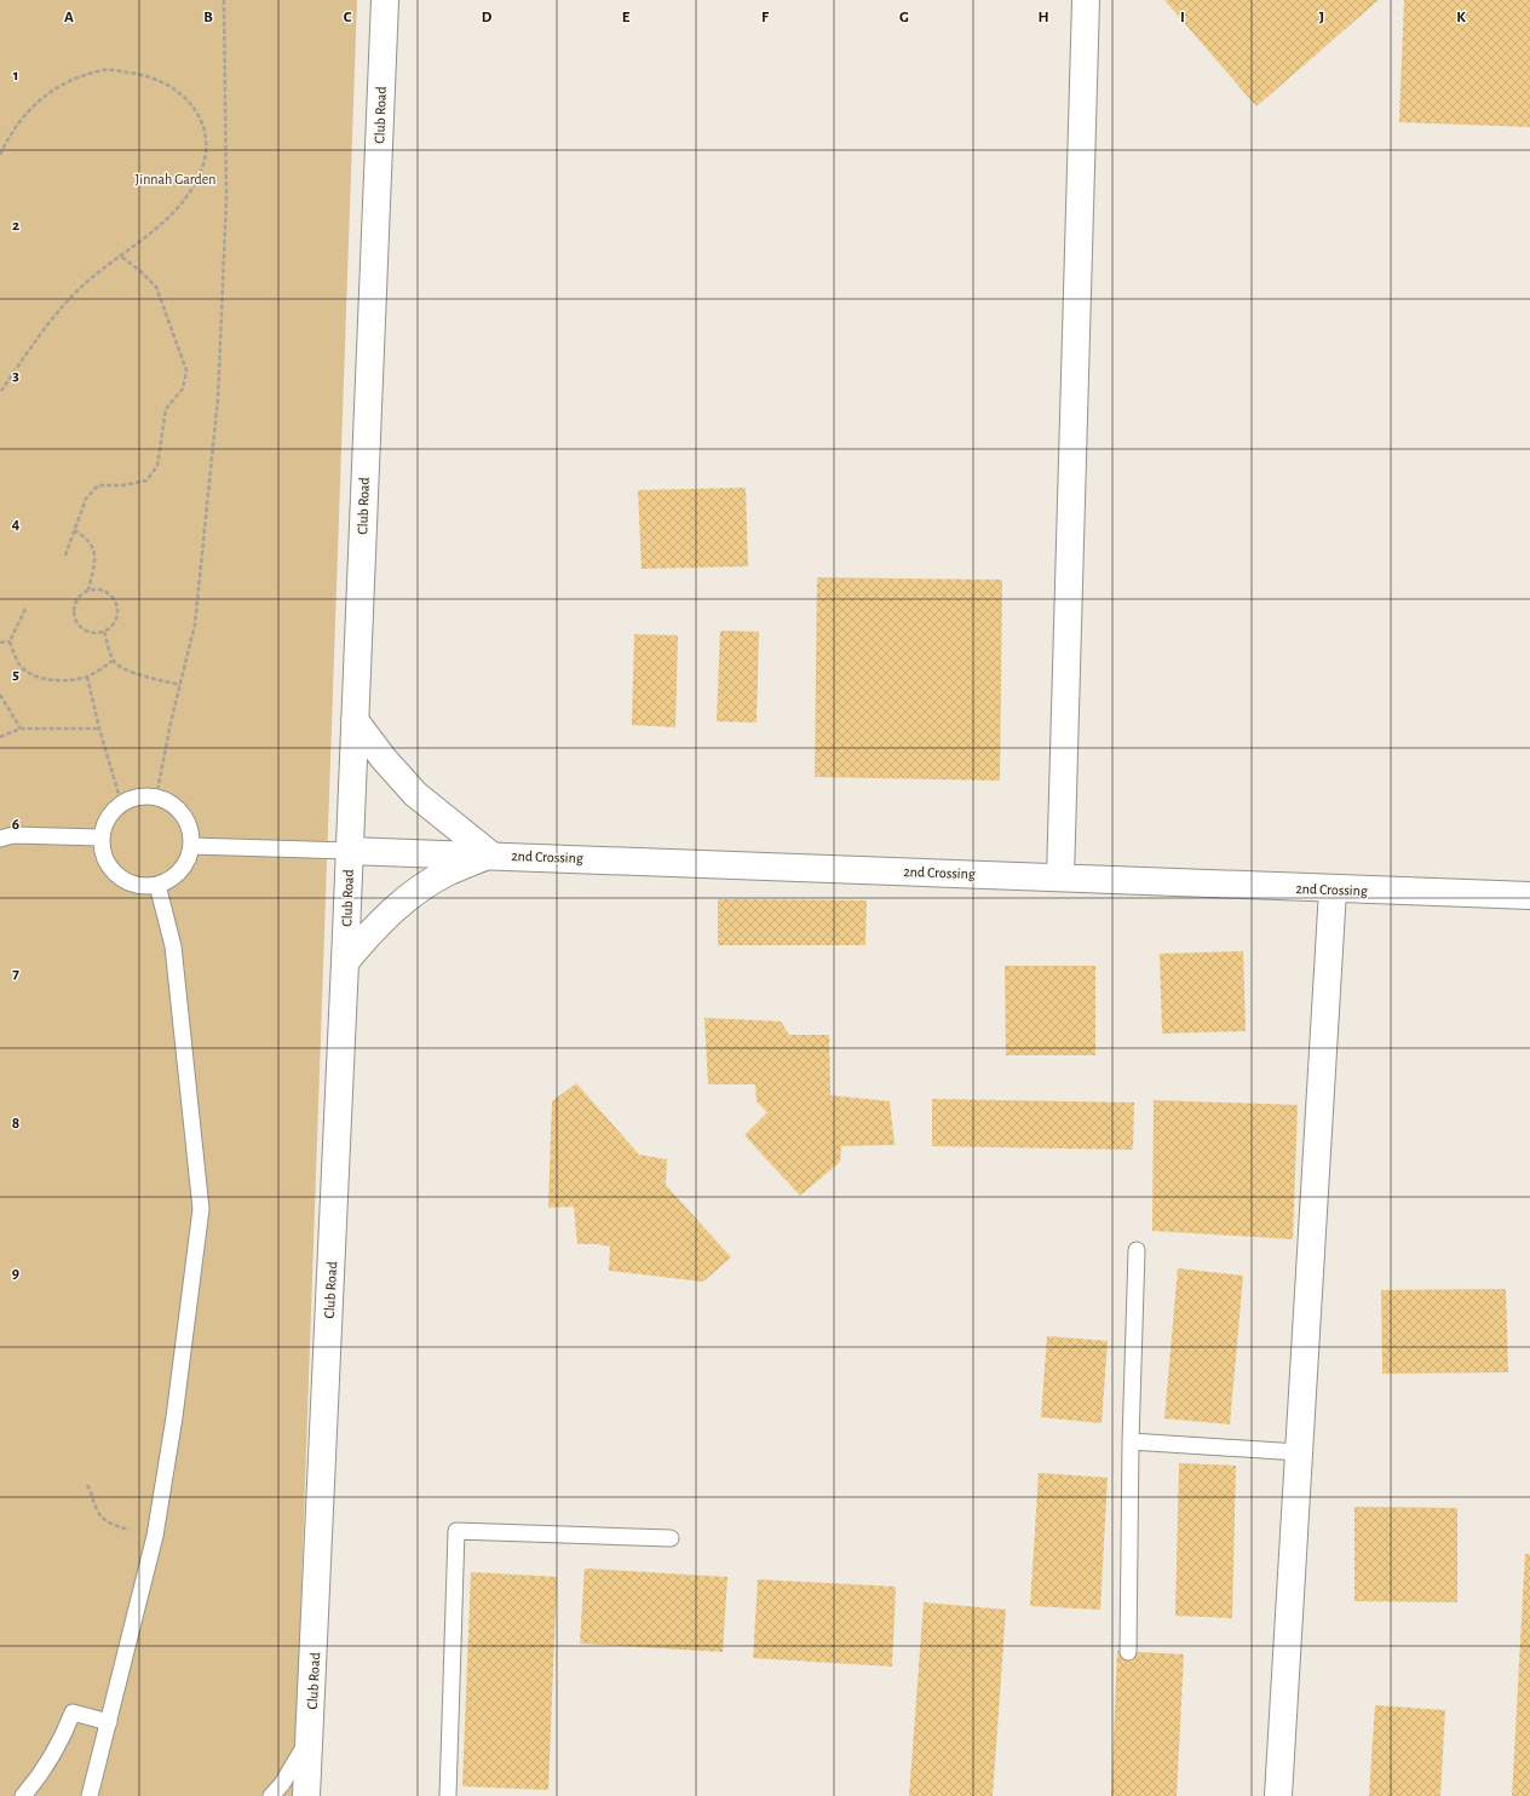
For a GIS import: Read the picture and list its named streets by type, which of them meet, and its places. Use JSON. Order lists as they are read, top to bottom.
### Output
{
  "streets": {
    "street": ["Club Road", "2nd Crossing"]
  },
  "crossings": [
    ["Club Road", "2nd Crossing"]
  ],
  "parks": ["Jinnah Garden"],
  "grid": {
    "columns": [
      "A",
      "B",
      "C",
      "D",
      "E",
      "F",
      "G",
      "H",
      "I",
      "J",
      "K"
    ],
    "rows": [
      "1",
      "2",
      "3",
      "4",
      "5",
      "6",
      "7",
      "8",
      "9"
    ]
  }
}
